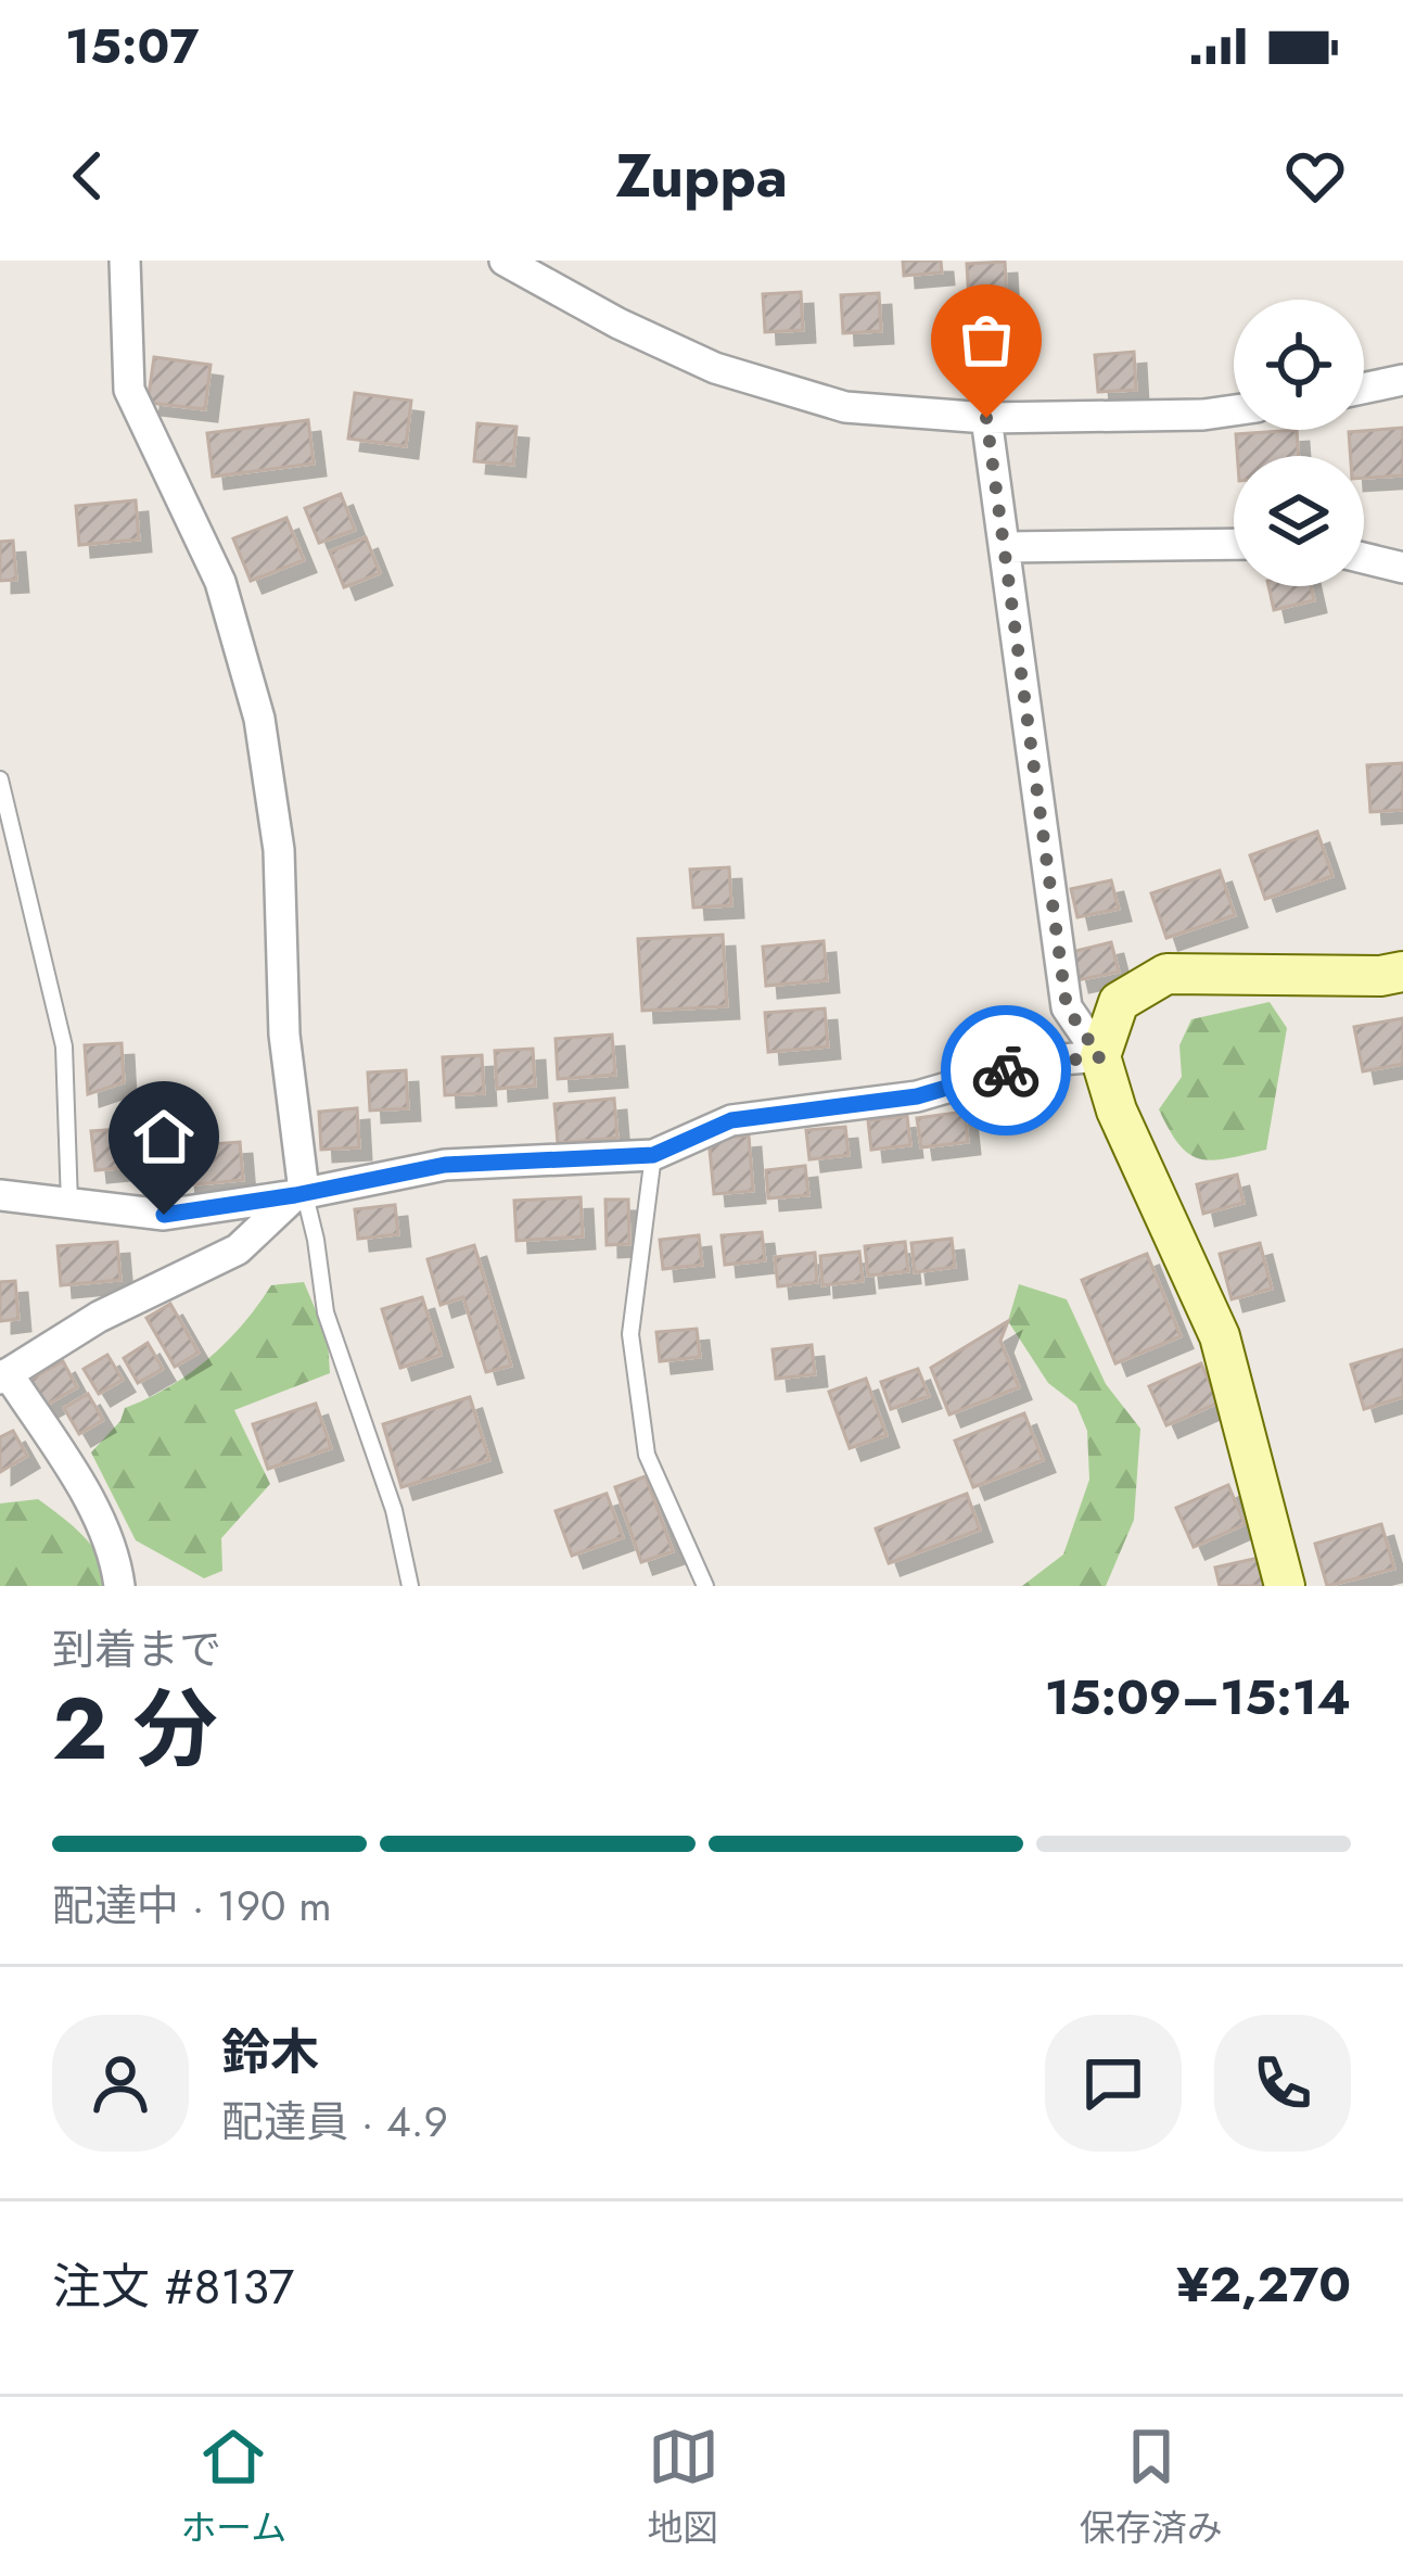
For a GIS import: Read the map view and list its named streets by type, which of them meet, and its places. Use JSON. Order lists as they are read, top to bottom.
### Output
{
  "page": {
    "status": "15:07",
    "header": "Zuppa",
    "heading": ["2 分", "到着まで", "15:09–15:14"],
    "panel": [
      "鈴木",
      "配達員 · 4.9",
      "注文 #8137",
      "¥2,270"
    ],
    "bar": "配達中 · 190 m",
    "tabs": ["ホーム", "地図", "保存済み"]
  }
}
